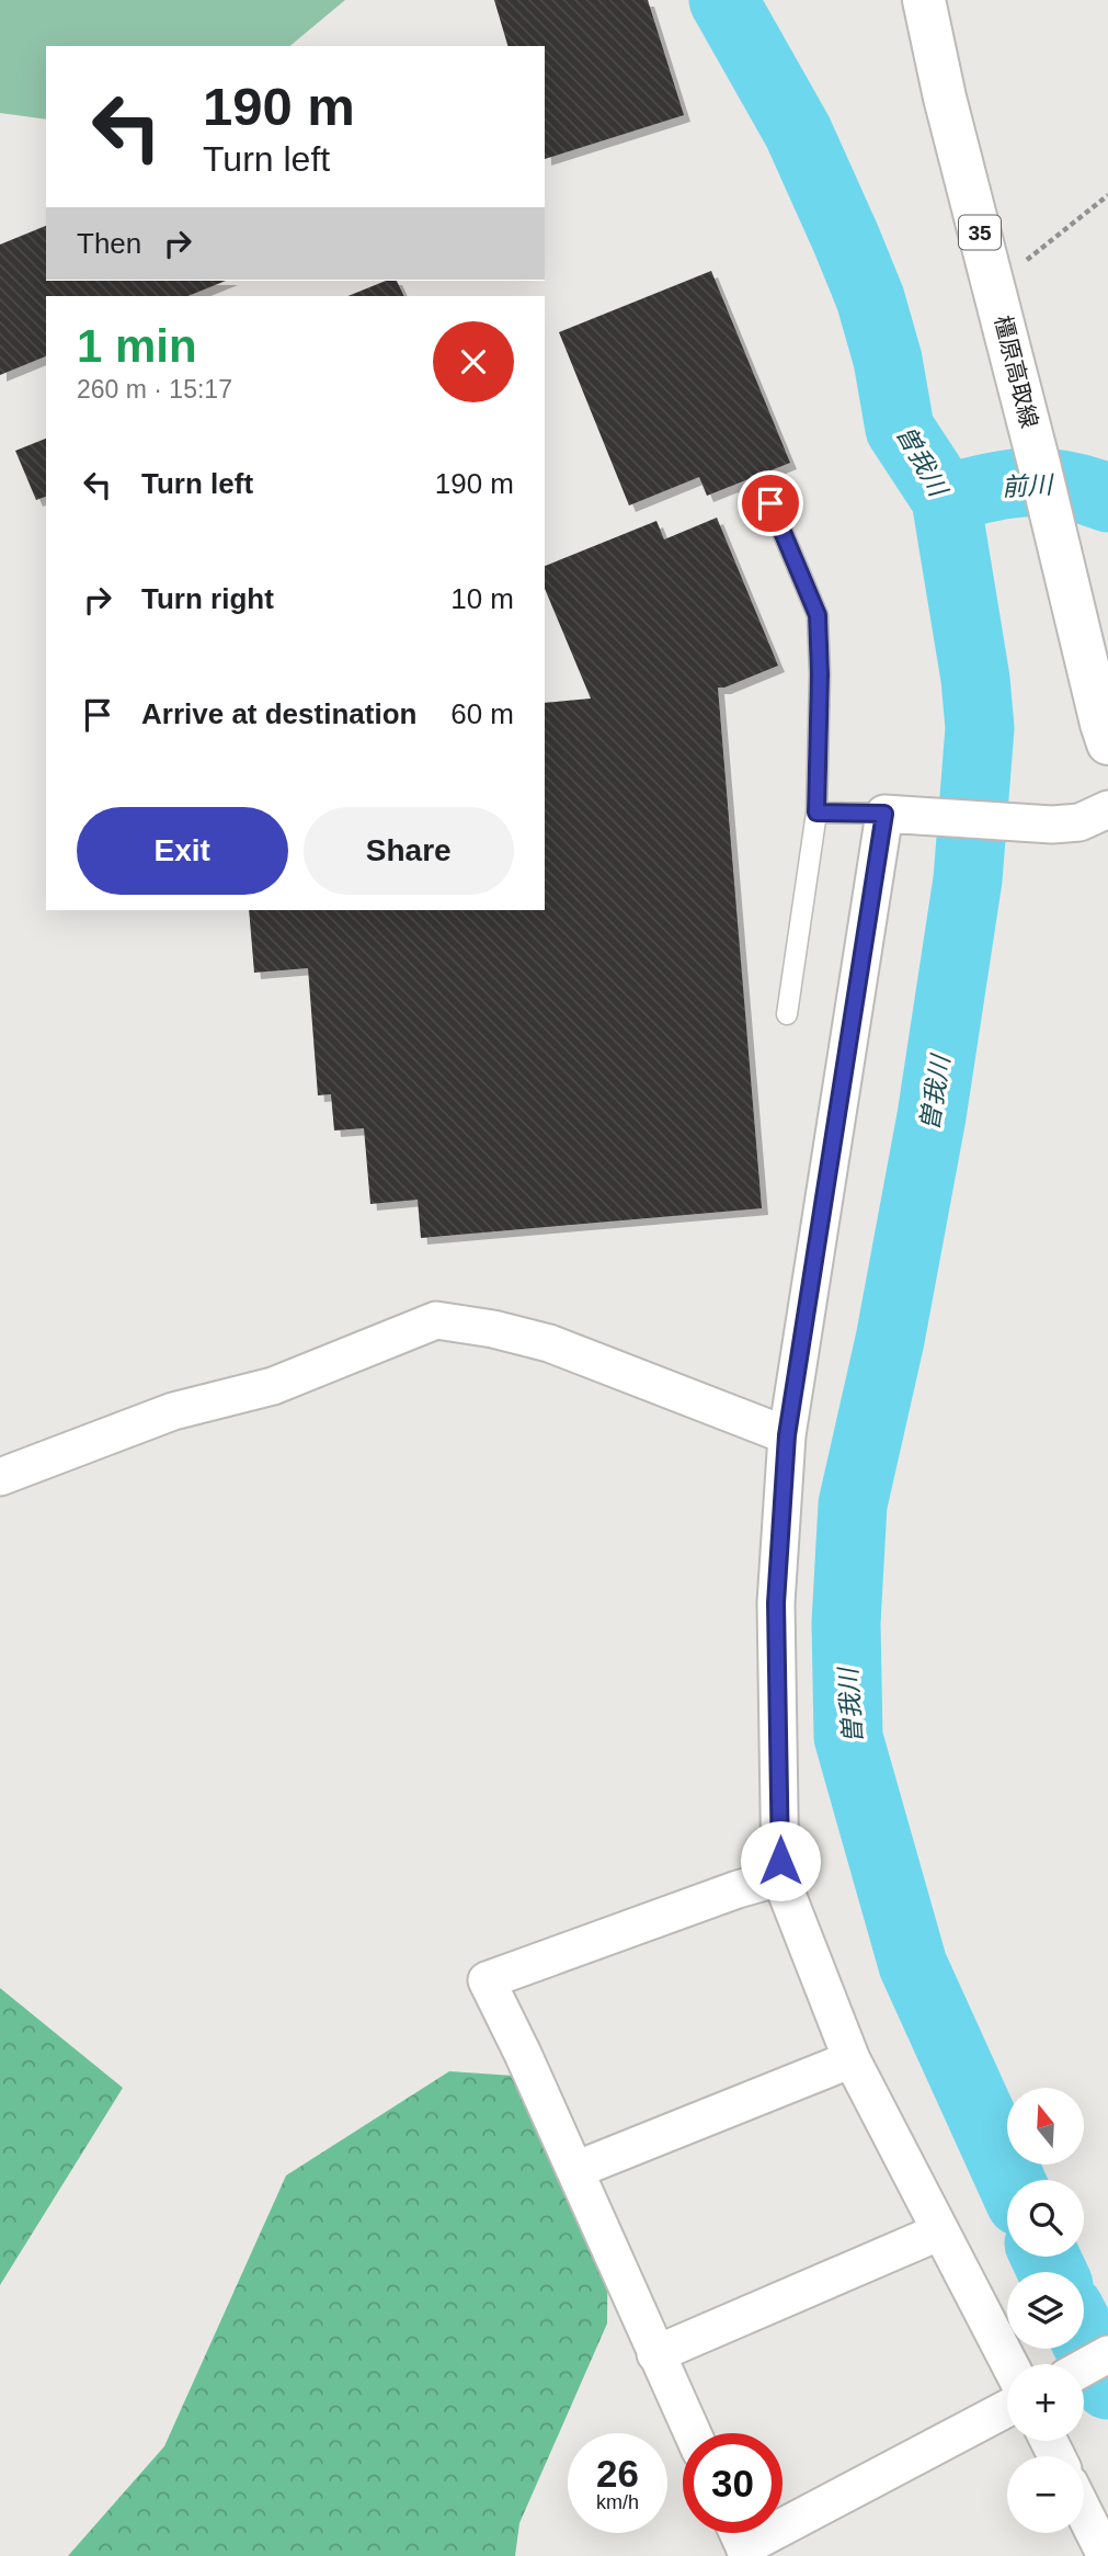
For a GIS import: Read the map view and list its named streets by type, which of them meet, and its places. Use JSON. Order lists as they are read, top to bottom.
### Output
{
  "streets": {
    "main road": ["35", "橿原高取線"]
  },
  "water": ["曽我川", "前川"],
  "north": "top",
  "page": {
    "turn": ["190 m", "Turn left"],
    "then": "Then",
    "heading": ["1 min", "260 m · 15:17"],
    "list": [
      {
        "name": "Turn left",
        "value": "190 m"
      },
      {
        "name": "Turn right",
        "value": "10 m"
      },
      {
        "name": "Arrive at destination",
        "value": "60 m"
      }
    ],
    "buttons": ["Exit", "Share"],
    "map_buttons": ["+", "−"],
    "speed": "26 km/h",
    "limit": "30"
  }
}
